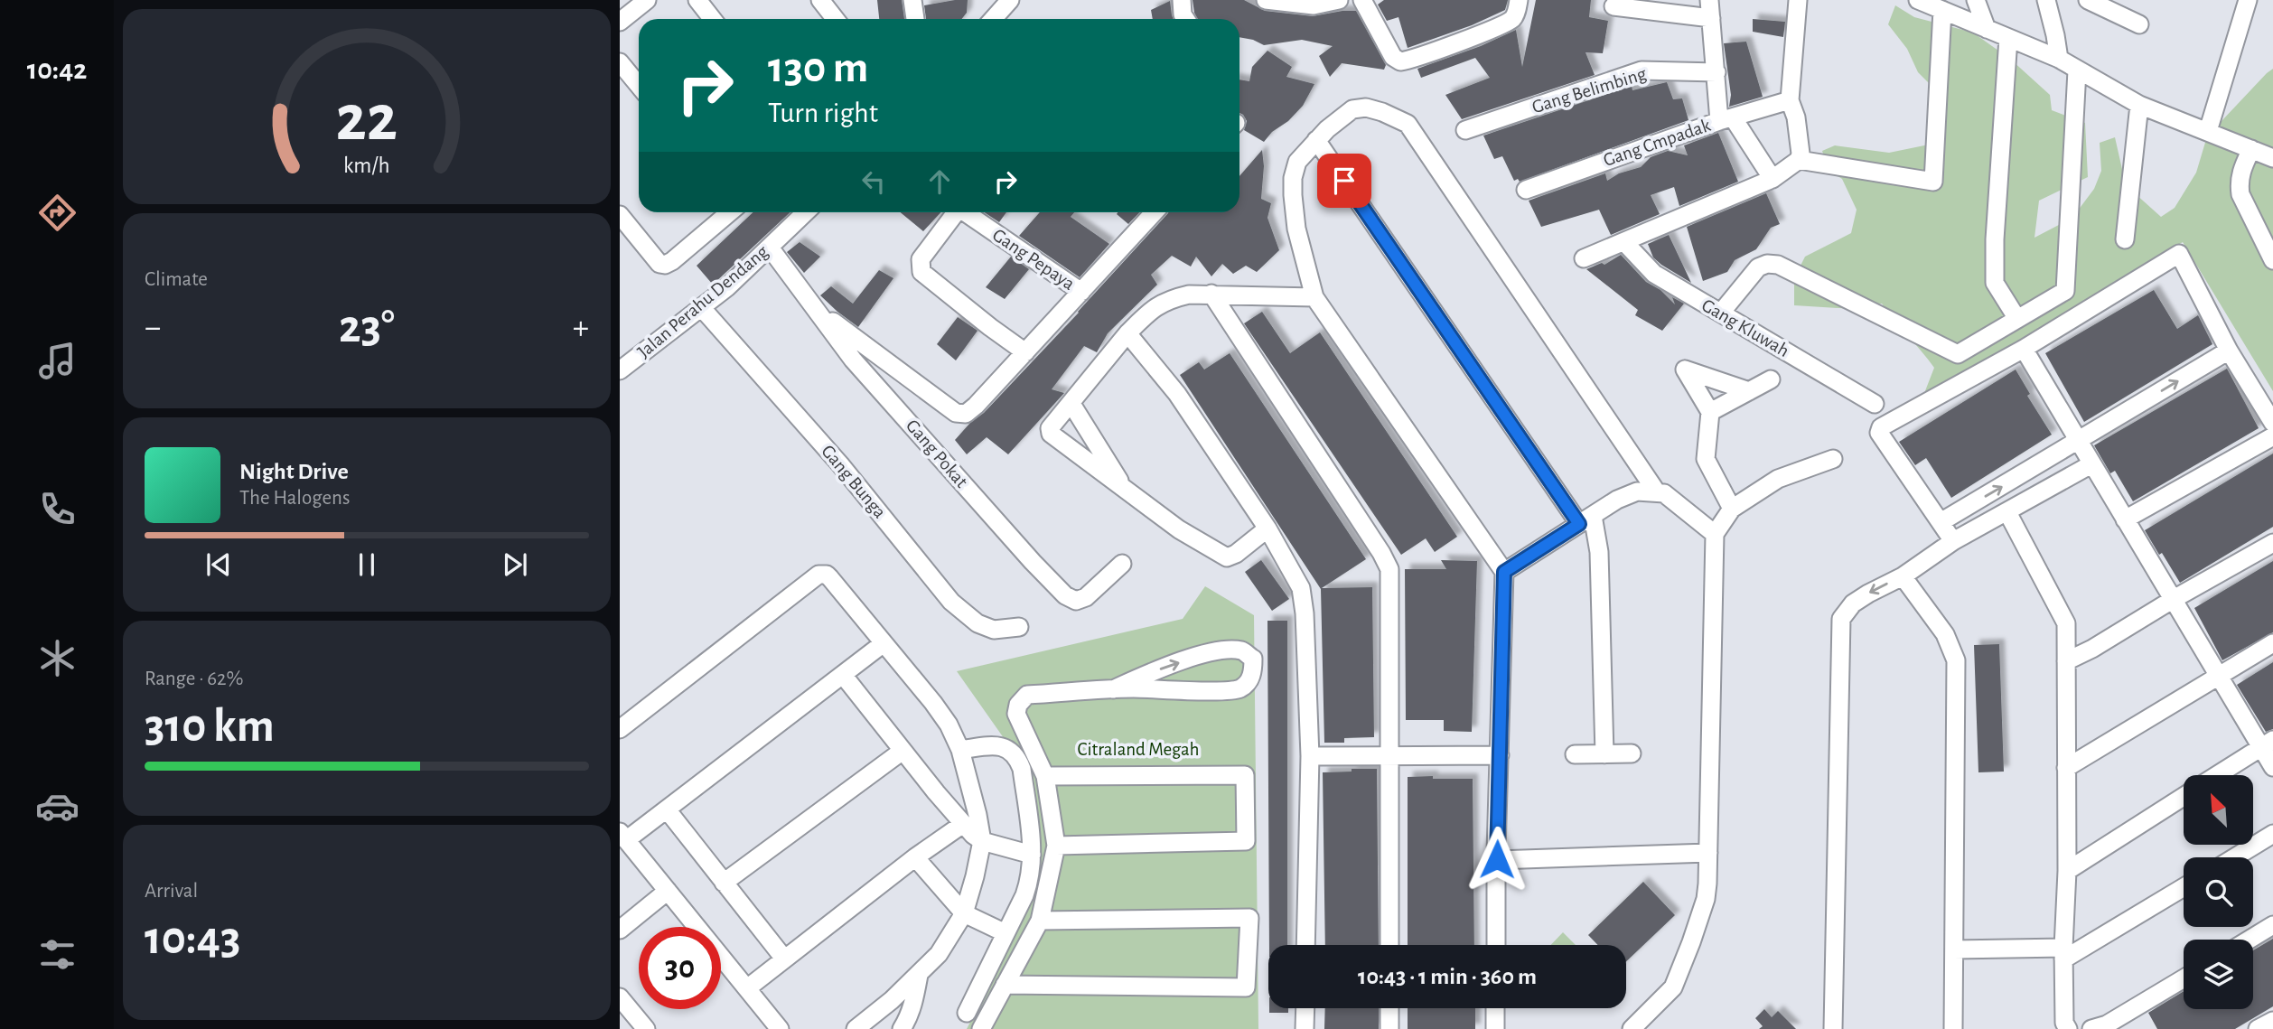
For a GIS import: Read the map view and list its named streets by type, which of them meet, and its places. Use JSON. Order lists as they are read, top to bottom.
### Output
{
  "streets": {
    "street": [
      "Gang Belimbing",
      "Gang Cmpadak",
      "Gang Pepaya",
      "Jalan Perahu Dendang",
      "Gang Kluwah",
      "Gang Pokat",
      "Gang Bunga"
    ]
  },
  "crossings": [
    ["Jalan Perahu Dendang", "Gang Pokat"],
    ["Jalan Perahu Dendang", "Gang Bunga"]
  ],
  "parks": ["Citraland Megah"],
  "north": "top left",
  "page": {
    "tabs": "10:42",
    "turn": ["130 m", "Turn right"],
    "tile": [
      "Climate",
      ["Range · 62%", "310 km"],
      ["Arrival", "10:43"]
    ],
    "heat": ["−", "23°", "+"],
    "song": ["Night Drive", "The Halogens"],
    "limit": "30",
    "trip": "10:43 · 1 min · 360 m",
    "gauge": ["22", "km/h"]
  }
}
